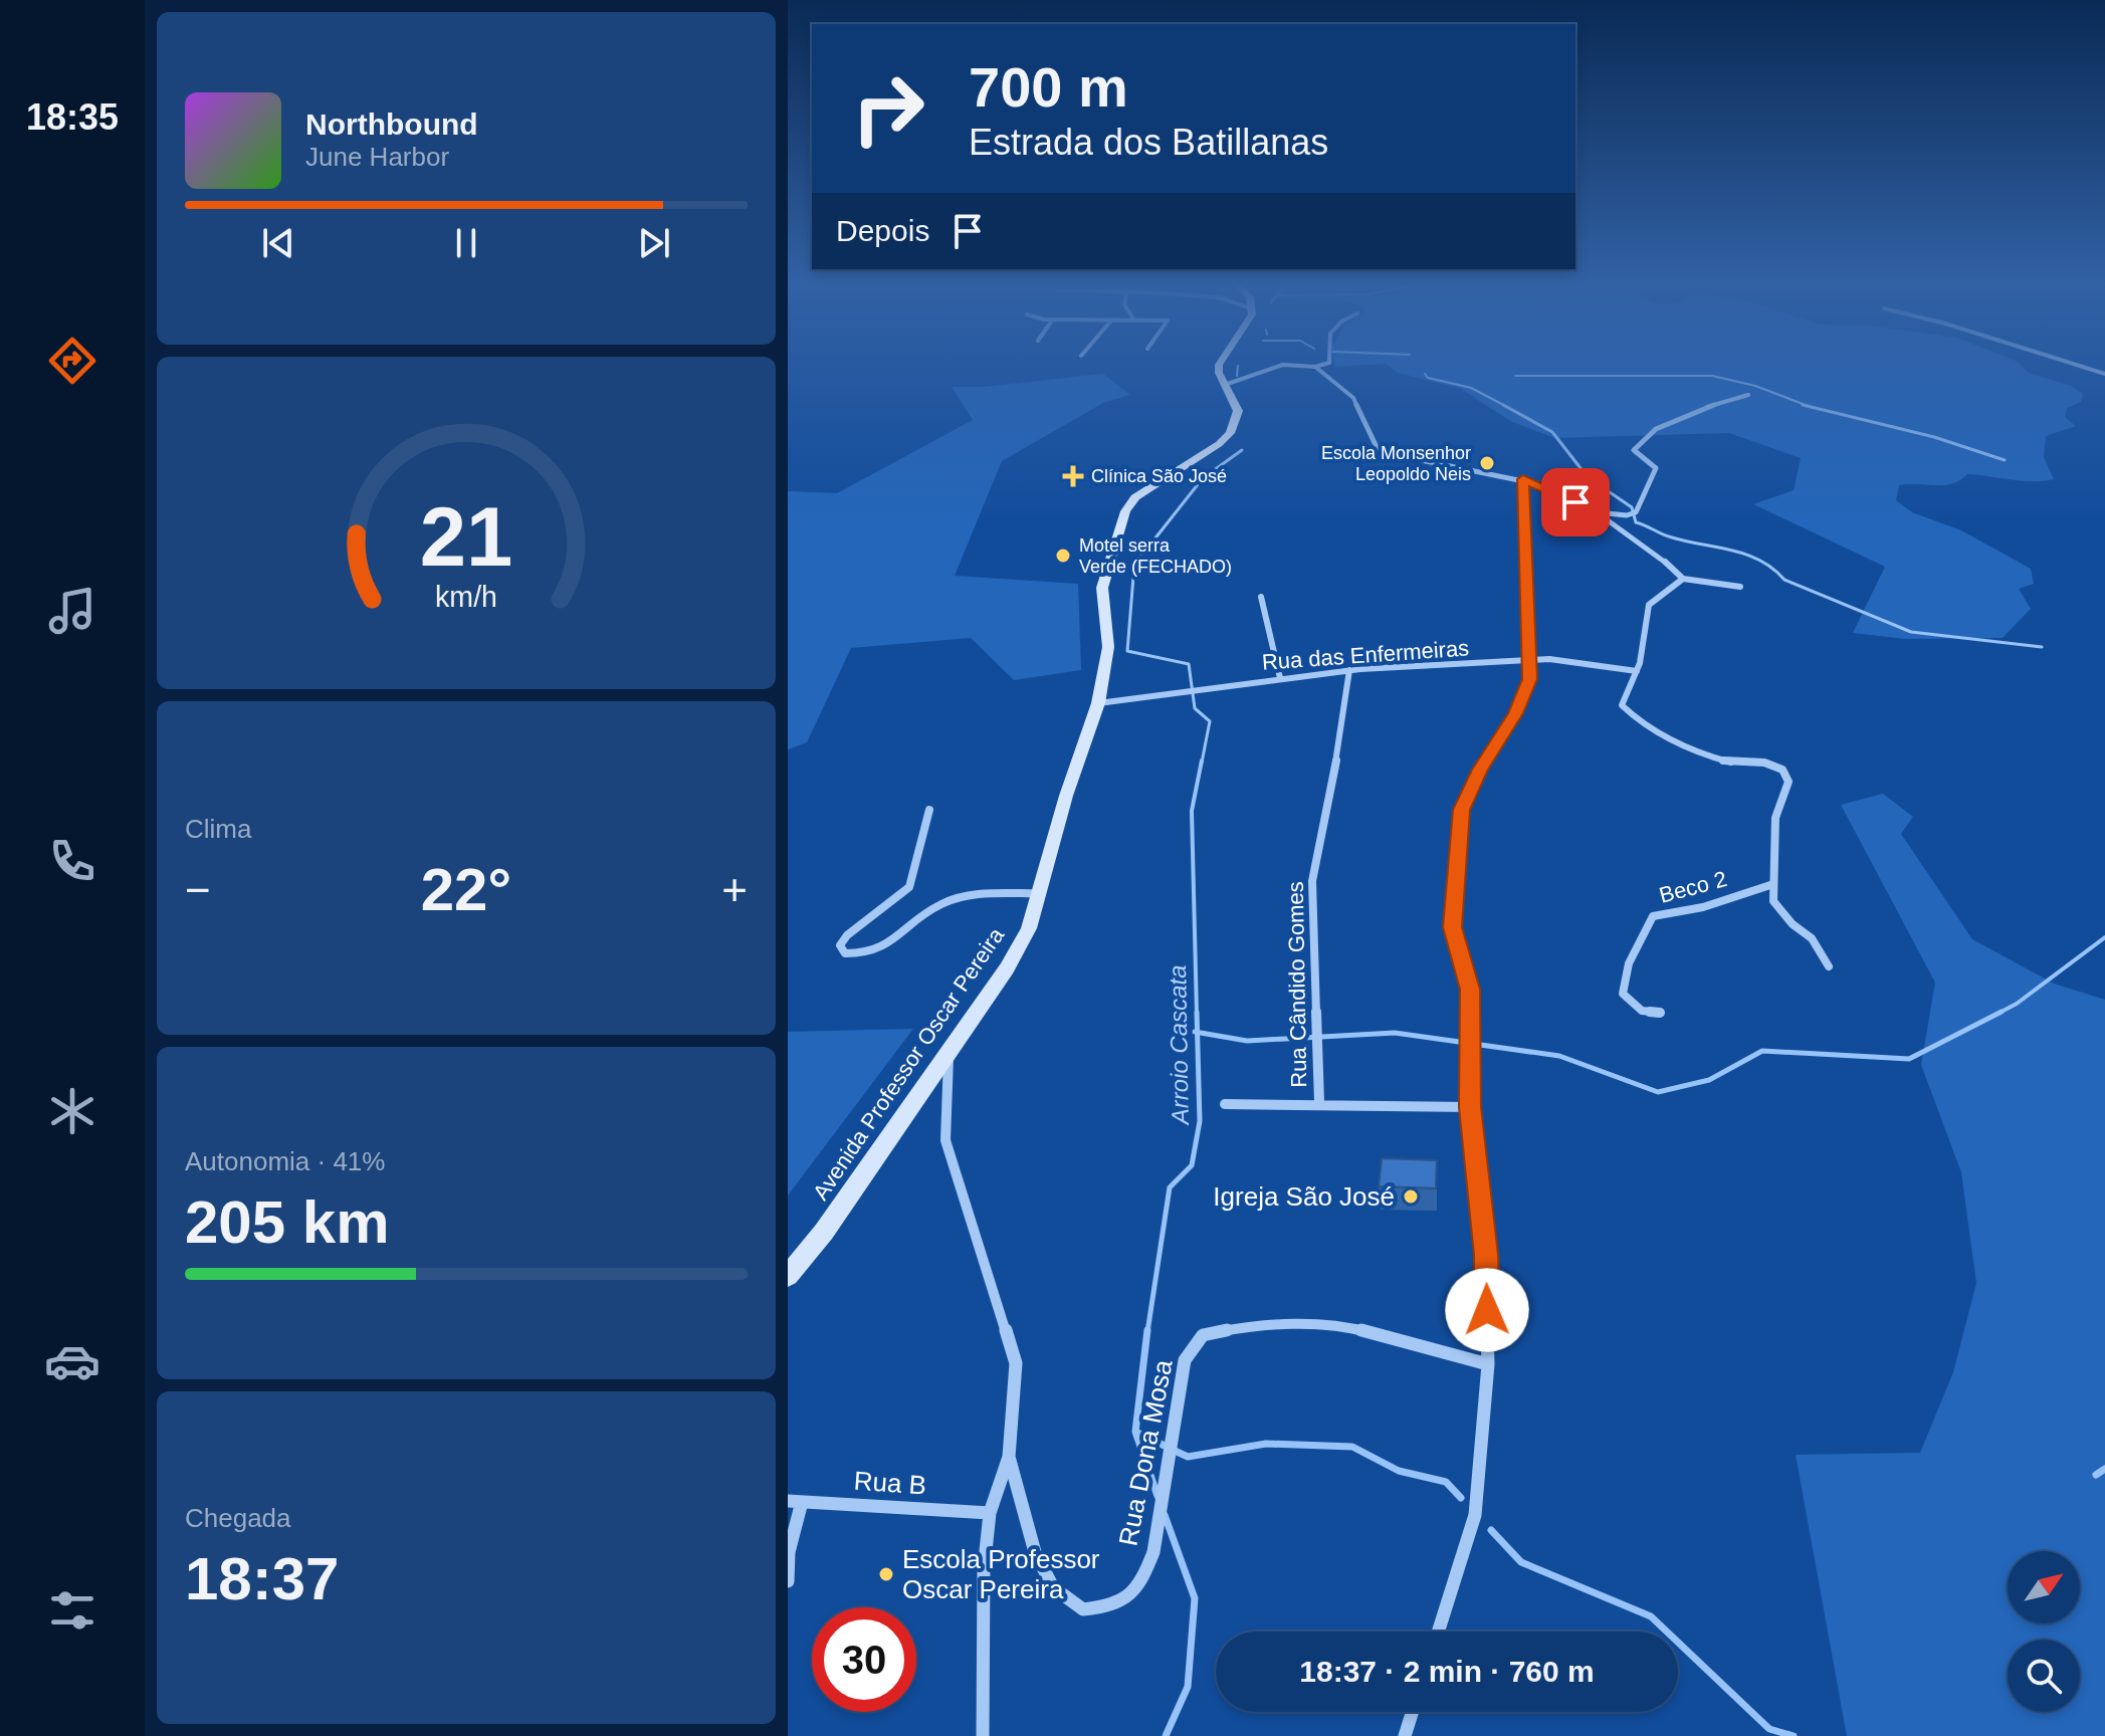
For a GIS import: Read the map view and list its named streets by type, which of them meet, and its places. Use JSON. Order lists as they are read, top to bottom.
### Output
{
  "streets": {
    "main road": ["Avenida Professor Oscar Pereira"],
    "street": [
      "Rua das Enfermeiras",
      "Beco 2",
      "Rua Cândido Gomes",
      "Rua Dona Mosa",
      "Rua B"
    ]
  },
  "crossings": [
    ["Rua das Enfermeiras", "Rua Cândido Gomes"],
    ["Rua das Enfermeiras", "Avenida Professor Oscar Pereira"]
  ],
  "water": ["Arroio Cascata"],
  "places": {
    "other": [
      "Escola Monsenhor Leopoldo Neis",
      "Motel serra Verde (FECHADO)",
      "Igreja São José",
      "Escola Professor Oscar Pereira"
    ],
    "health": ["Clínica São José"]
  },
  "north": "top right",
  "page": {
    "tabs": "18:35",
    "turn": ["700 m", "Estrada dos Batillanas"],
    "song": ["Northbound", "June Harbor"],
    "then": "Depois",
    "tile": [
      "Clima",
      ["Autonomia · 41%", "205 km"],
      ["Chegada", "18:37"]
    ],
    "heat": ["−", "22°", "+"],
    "limit": "30",
    "trip": "18:37 · 2 min · 760 m",
    "gauge": ["21", "km/h"]
  }
}
